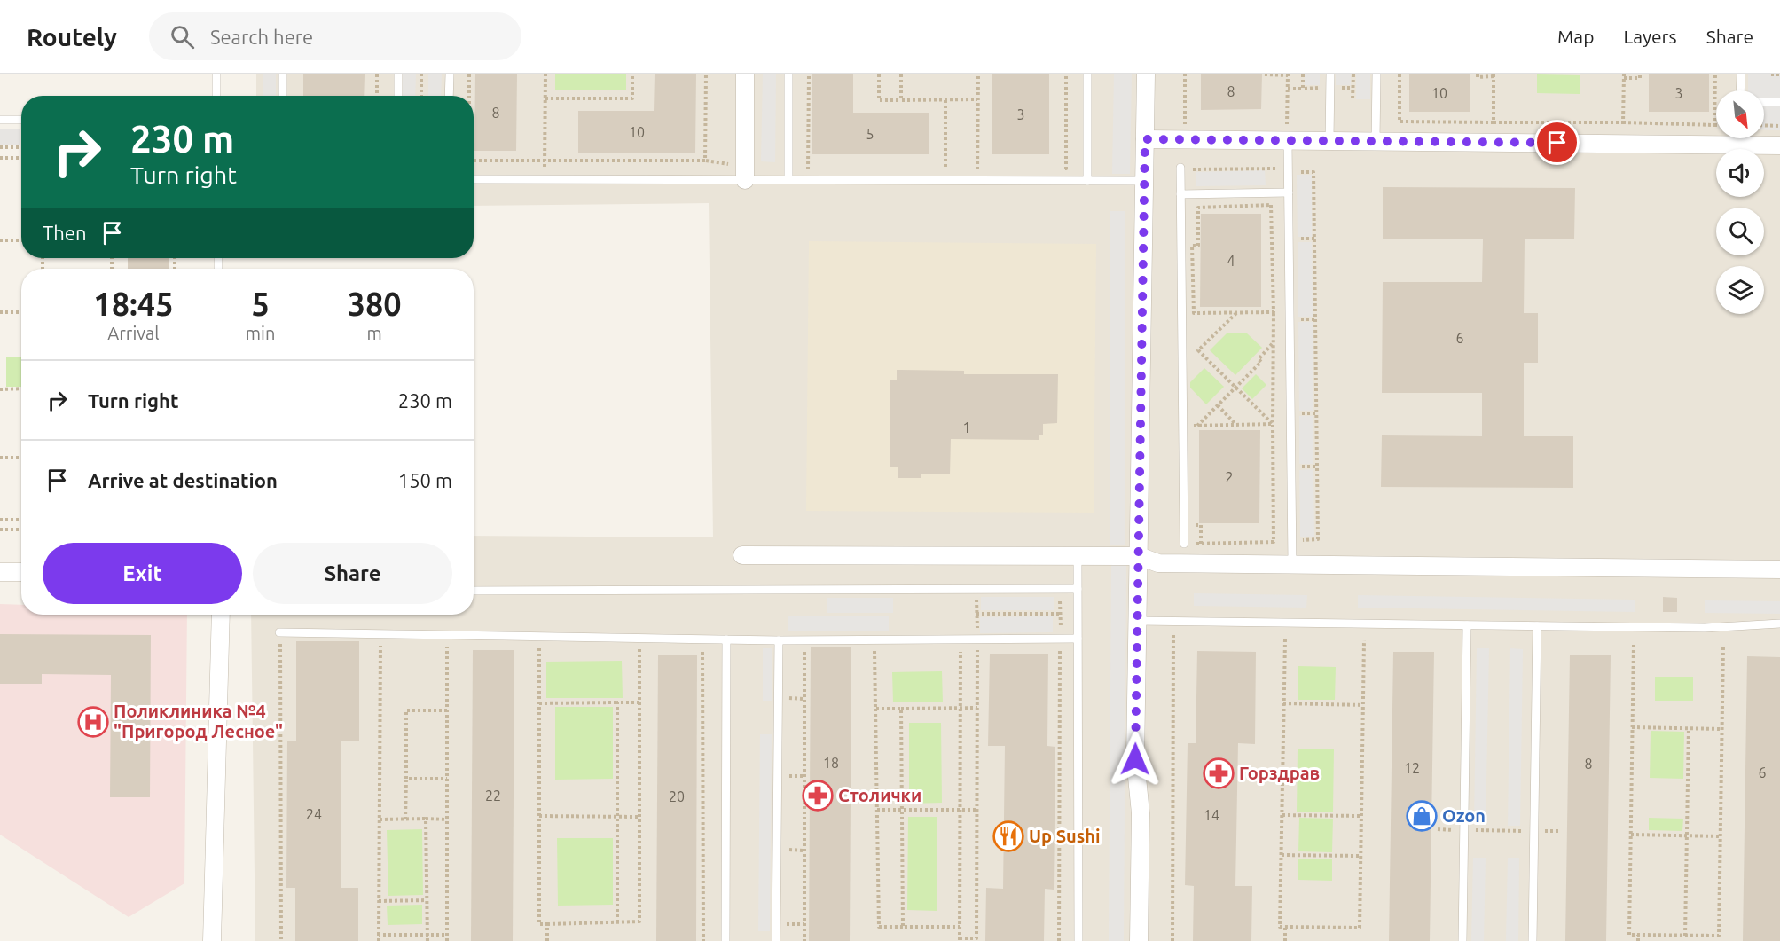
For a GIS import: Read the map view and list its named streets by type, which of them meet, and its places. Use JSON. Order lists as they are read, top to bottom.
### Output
{
  "places": {
    "hospital": ["Поликлиника №4 \"Пригород Лесное\""],
    "pharmacy": ["Горздрав", "Столички"],
    "shop": ["Ozon"],
    "restaurant": ["Up Sushi"]
  },
  "house_numbers": [
    "8",
    "10",
    "3",
    "8",
    "3",
    "10",
    "5",
    "4",
    "6",
    "1",
    "2",
    "18",
    "8",
    "12",
    "6",
    "22",
    "20",
    "24",
    "14"
  ],
  "north": "bottom right",
  "page": {
    "header": "Routely",
    "search": "Search here",
    "nav": ["Map", "Layers", "Share"],
    "turn": ["230 m", "Turn right"],
    "then": "Then",
    "eta": [
      "18:45",
      "Arrival",
      "5",
      "min",
      "380",
      "m"
    ],
    "list": [
      {
        "name": "Turn right",
        "value": "230 m"
      },
      {
        "name": "Arrive at destination",
        "value": "150 m"
      }
    ],
    "buttons": ["Exit", "Share"]
  }
}
